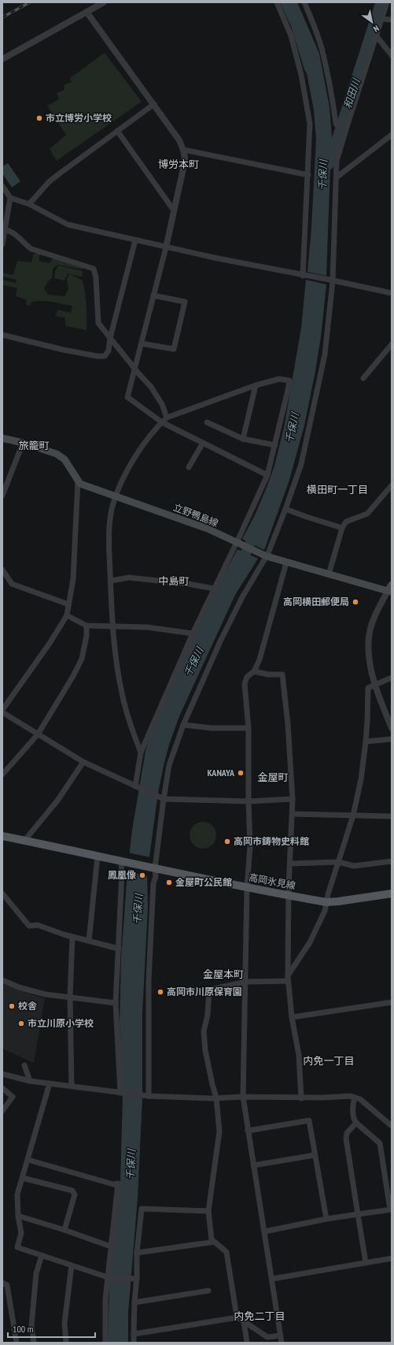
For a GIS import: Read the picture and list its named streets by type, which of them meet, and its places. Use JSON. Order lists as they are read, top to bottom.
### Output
{
  "streets": {
    "main road": ["立野鴨島線", "高岡氷見線"]
  },
  "districts": [
    "博労本町",
    "旅籠町",
    "横田町一丁目",
    "中島町",
    "金屋町",
    "金屋本町",
    "内免一丁目",
    "内免二丁目"
  ],
  "water": ["和田川", "千保川"],
  "places": [
    "市立博労小学校",
    "高岡横田郵便局",
    "KANAYA",
    "高岡市鋳物史料館",
    "鳳凰像",
    "金屋町公民館",
    "高岡市川原保育園",
    "校舎",
    "市立川原小学校"
  ],
  "scale_bar": "100 m",
  "north": "bottom right"
}
